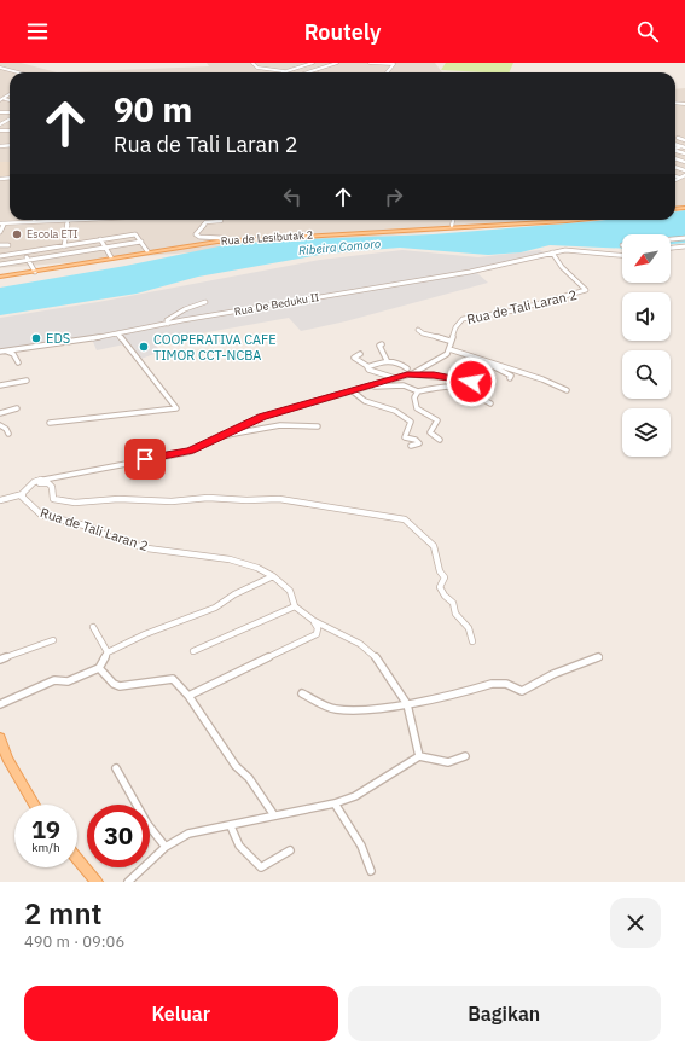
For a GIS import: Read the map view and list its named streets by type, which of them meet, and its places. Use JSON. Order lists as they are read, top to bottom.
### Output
{
  "streets": {
    "main road": ["Rua de Lesibutak 2"],
    "street": ["Rua De Beduku II", "Rua de Tali Laran 2"]
  },
  "crossings": [
    ["Rua De Beduku II", "Rua de Tali Laran 2"]
  ],
  "water": ["Ribeira Comoro"],
  "places": ["Escola ETI", "EDS", "COOPERATIVA CAFE TIMOR CCT-NCBA"],
  "north": "bottom left",
  "page": {
    "header": "Routely",
    "turn": ["90 m", "Rua de Tali Laran 2"],
    "speed": "19 km/h",
    "limit": "30",
    "heading": ["2 mnt", "490 m · 09:06"],
    "buttons": ["Keluar", "Bagikan"]
  }
}
